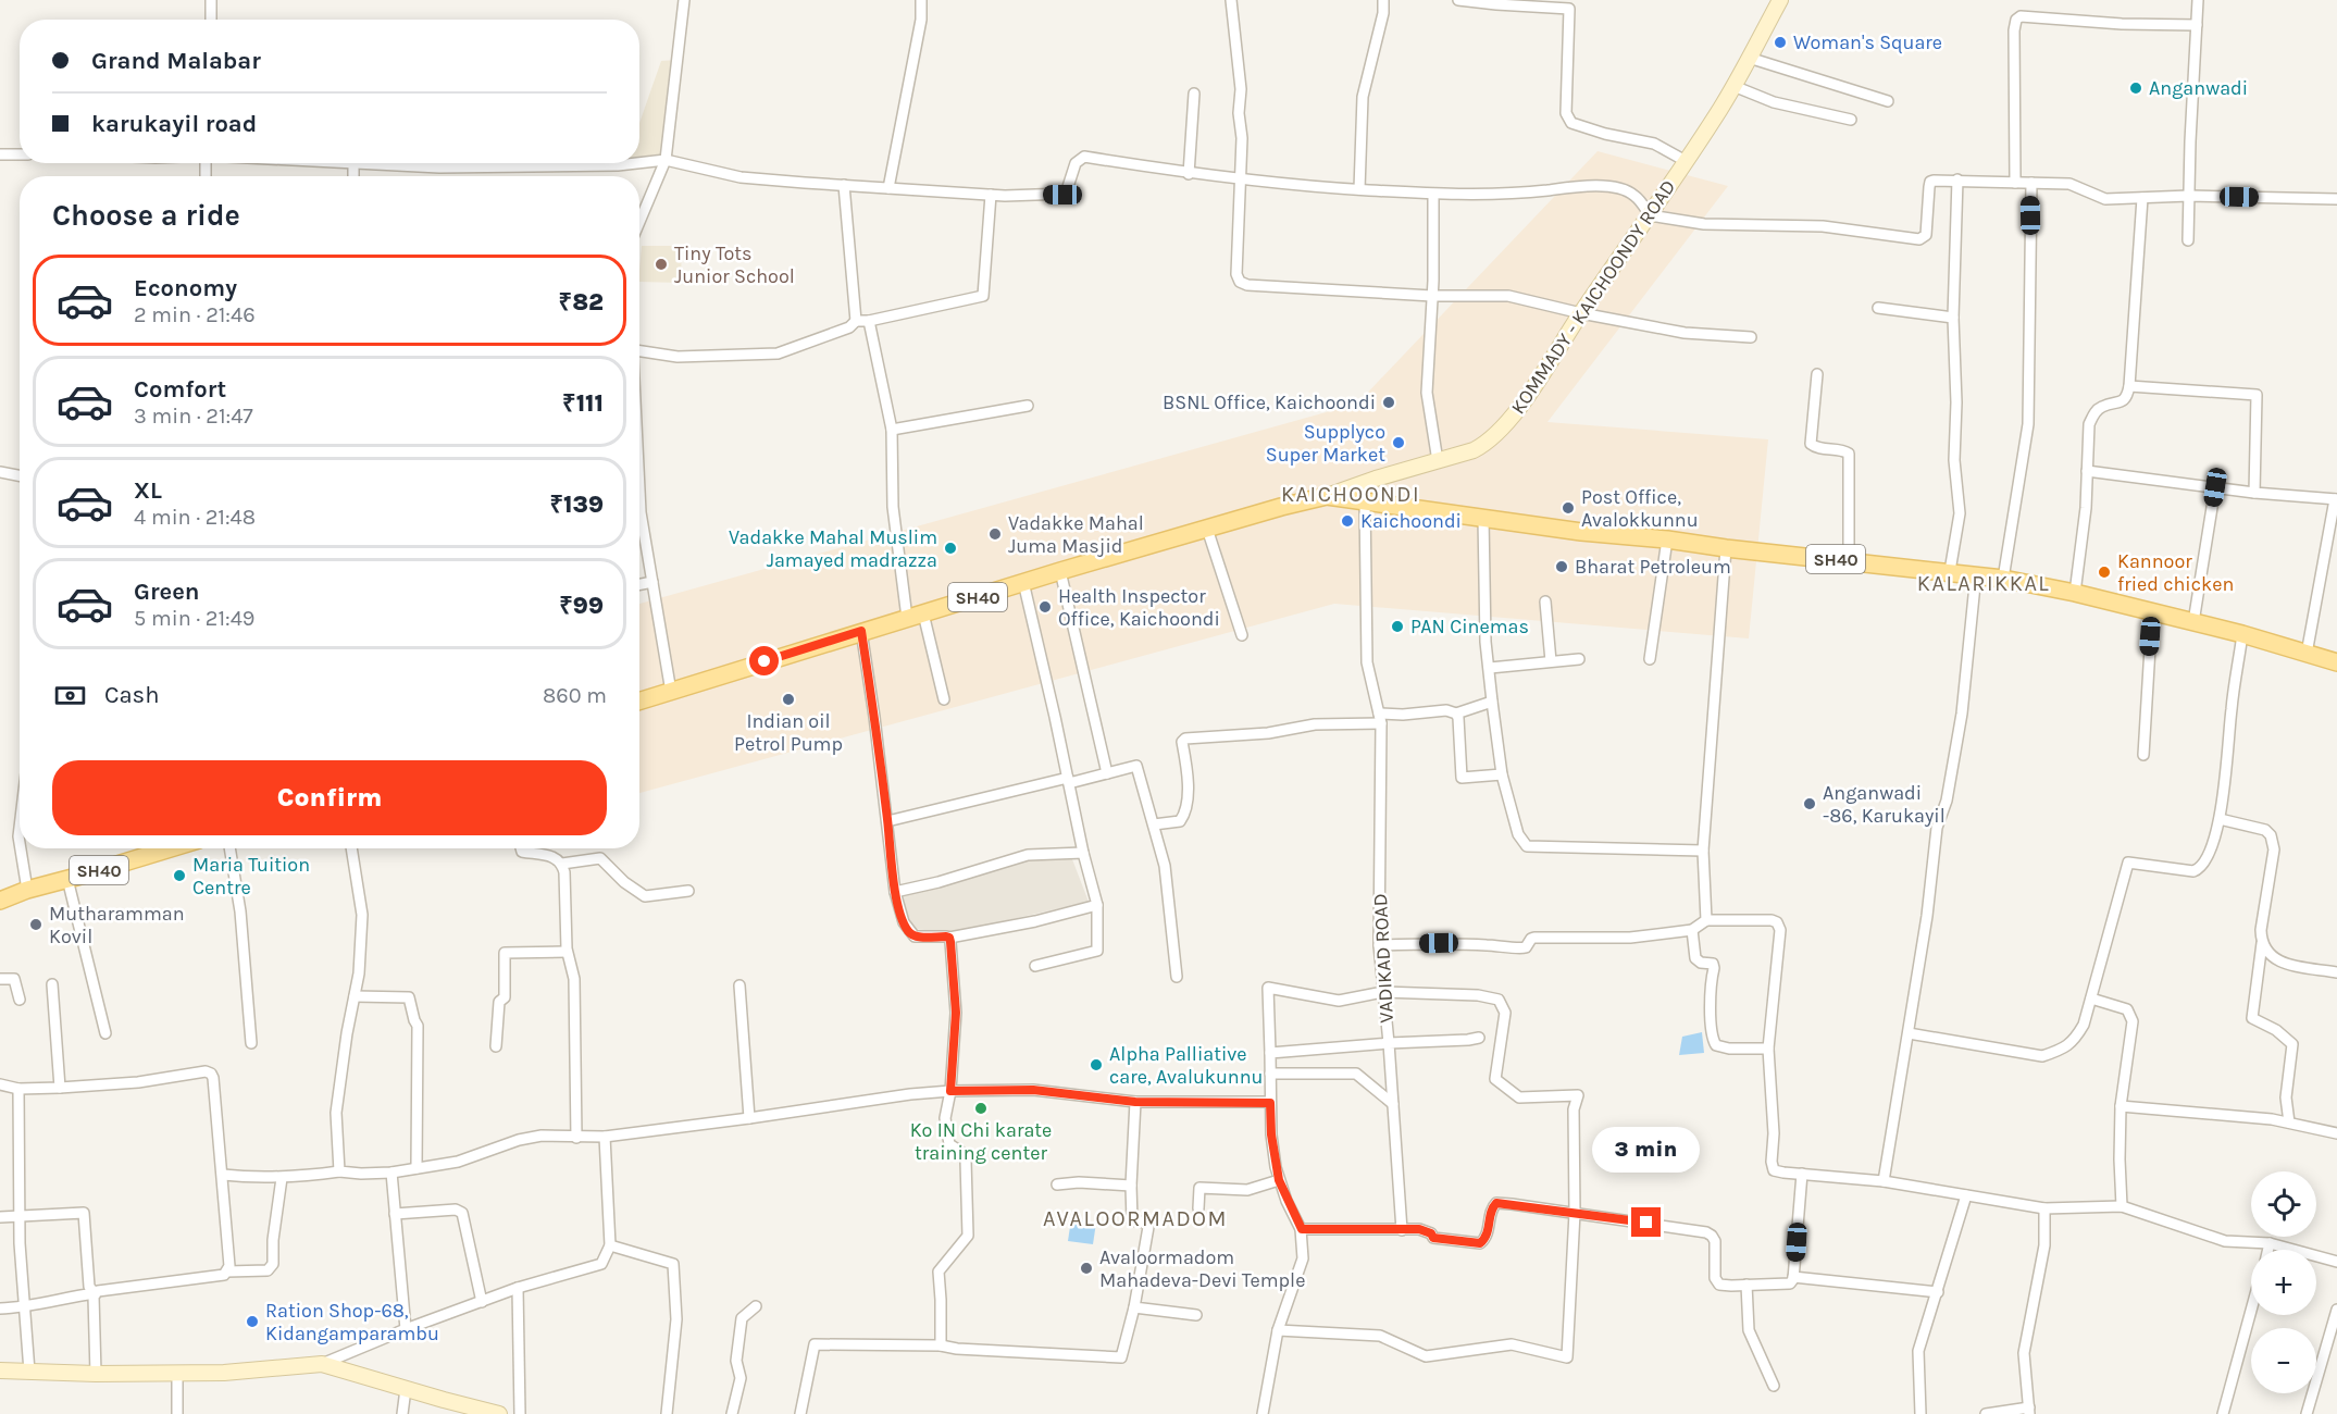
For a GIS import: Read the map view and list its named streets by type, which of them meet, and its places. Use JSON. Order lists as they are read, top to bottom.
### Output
{
  "streets": {
    "main road": ["KOMMADY - KAICHOONDY ROAD", "SH40"],
    "street": ["VADIKAD ROAD"]
  },
  "crossings": [
    ["KOMMADY - KAICHOONDY ROAD", "SH40"],
    ["SH40", "VADIKAD ROAD"]
  ],
  "districts": ["KAICHOONDI", "KALARIKKAL", "AVALOORMADOM"],
  "places": [
    "Woman's Square",
    "Anganwadi",
    "Tiny Tots Junior School",
    "BSNL Office, Kaichoondi",
    "Supplyco Super Market",
    "Post Office, Avalokkunnu",
    "Kaichoondi",
    "Vadakke Mahal Juma Masjid",
    "Vadakke Mahal Muslim Jamayed madrazza",
    "Bharat Petroleum",
    "Kannoor fried chicken",
    "Health Inspector Office, Kaichoondi",
    "PAN Cinemas",
    "Indian oil Petrol Pump",
    "Anganwadi -86, Karukayil",
    "Maria Tuition Centre",
    "Mutharamman Kovil",
    "Alpha Palliative care, Avalukunnu",
    "Ko IN Chi karate training center",
    "Avaloormadom Mahadeva-Devi Temple",
    "Ration Shop-68, Kidangamparambu"
  ],
  "page": {
    "banner": ["Grand Malabar", "karukayil road"],
    "heading": "Choose a ride",
    "list": [
      {
        "name": "Economy",
        "note": "2 min · 21:46",
        "value": "₹82"
      },
      {
        "name": "Comfort",
        "note": "3 min · 21:47",
        "value": "₹111"
      },
      {
        "name": "XL",
        "note": "4 min · 21:48",
        "value": "₹139"
      },
      {
        "name": "Green",
        "note": "5 min · 21:49",
        "value": "₹99"
      }
    ],
    "pay": ["Cash", "860 m"],
    "buttons": "Confirm",
    "bubble": "3 min",
    "map_buttons": ["+", "−"]
  }
}
